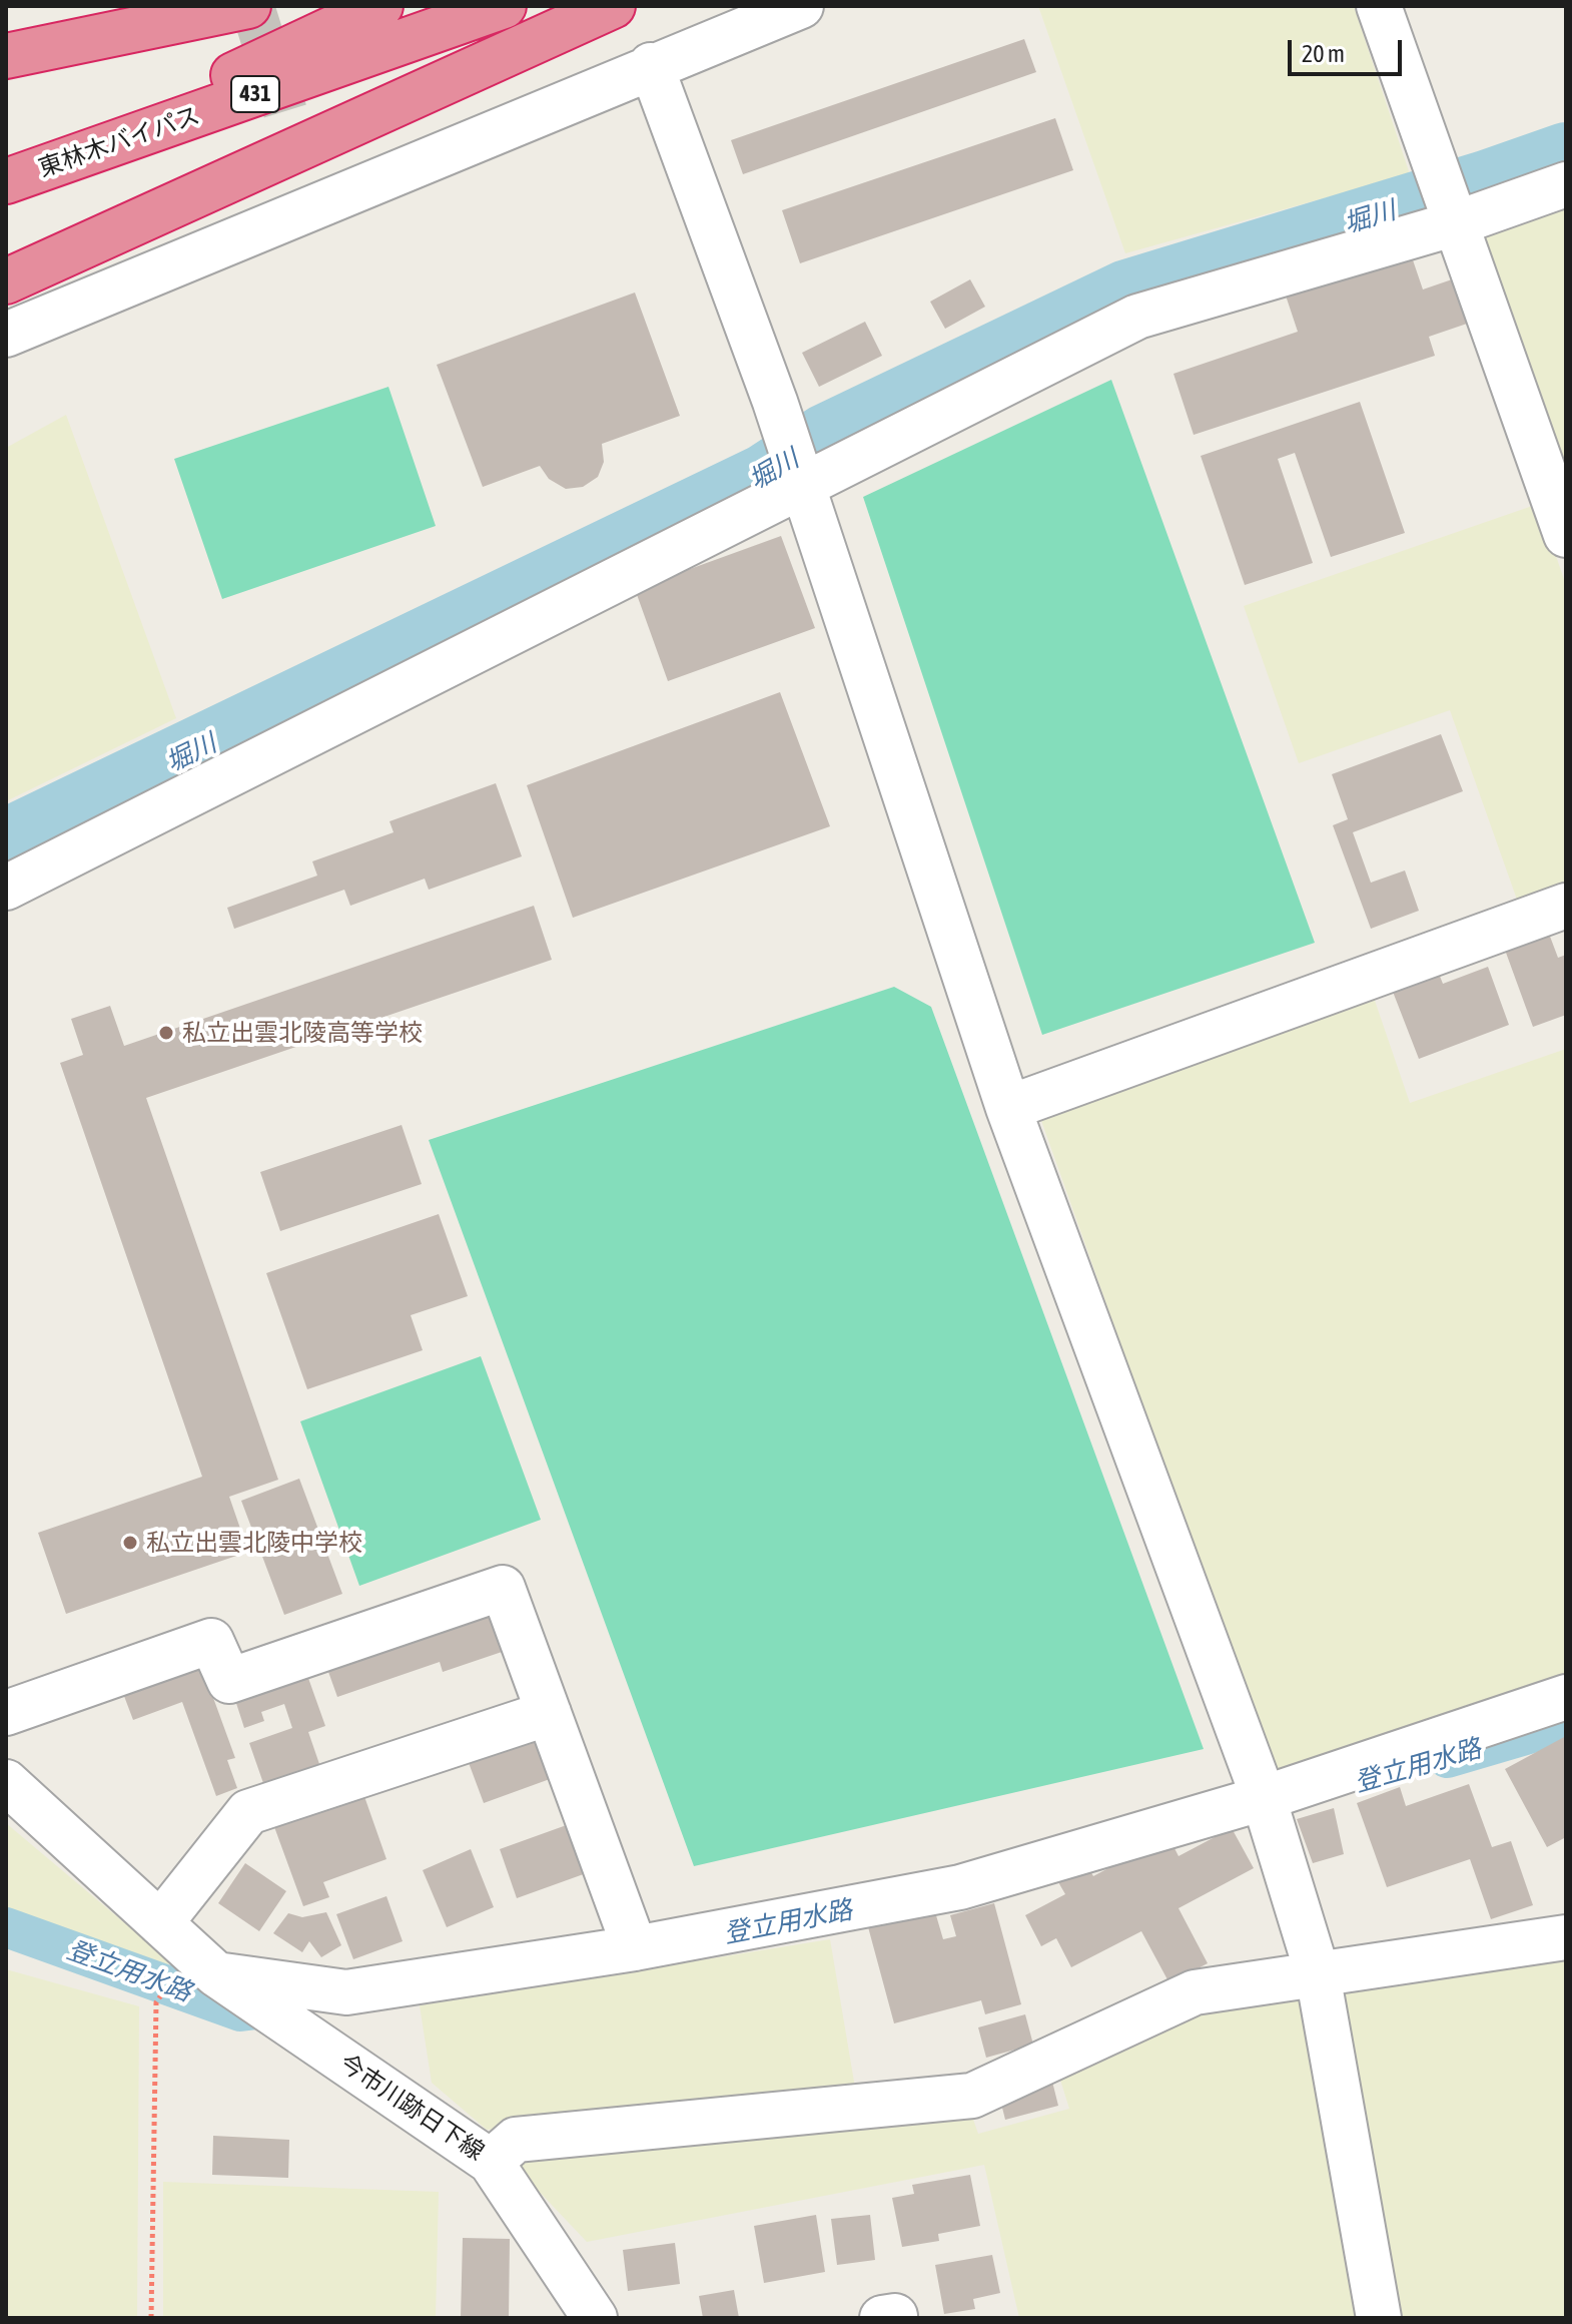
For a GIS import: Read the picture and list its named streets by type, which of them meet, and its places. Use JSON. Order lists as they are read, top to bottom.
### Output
{
  "streets": {
    "highway": ["431", "東林木バイパス"],
    "street": ["今市川跡日下線"]
  },
  "water": ["堀川", "登立用水路"],
  "places": ["私立出雲北陵高等学校", "私立出雲北陵中学校"],
  "scale_bar": "20 m"
}
